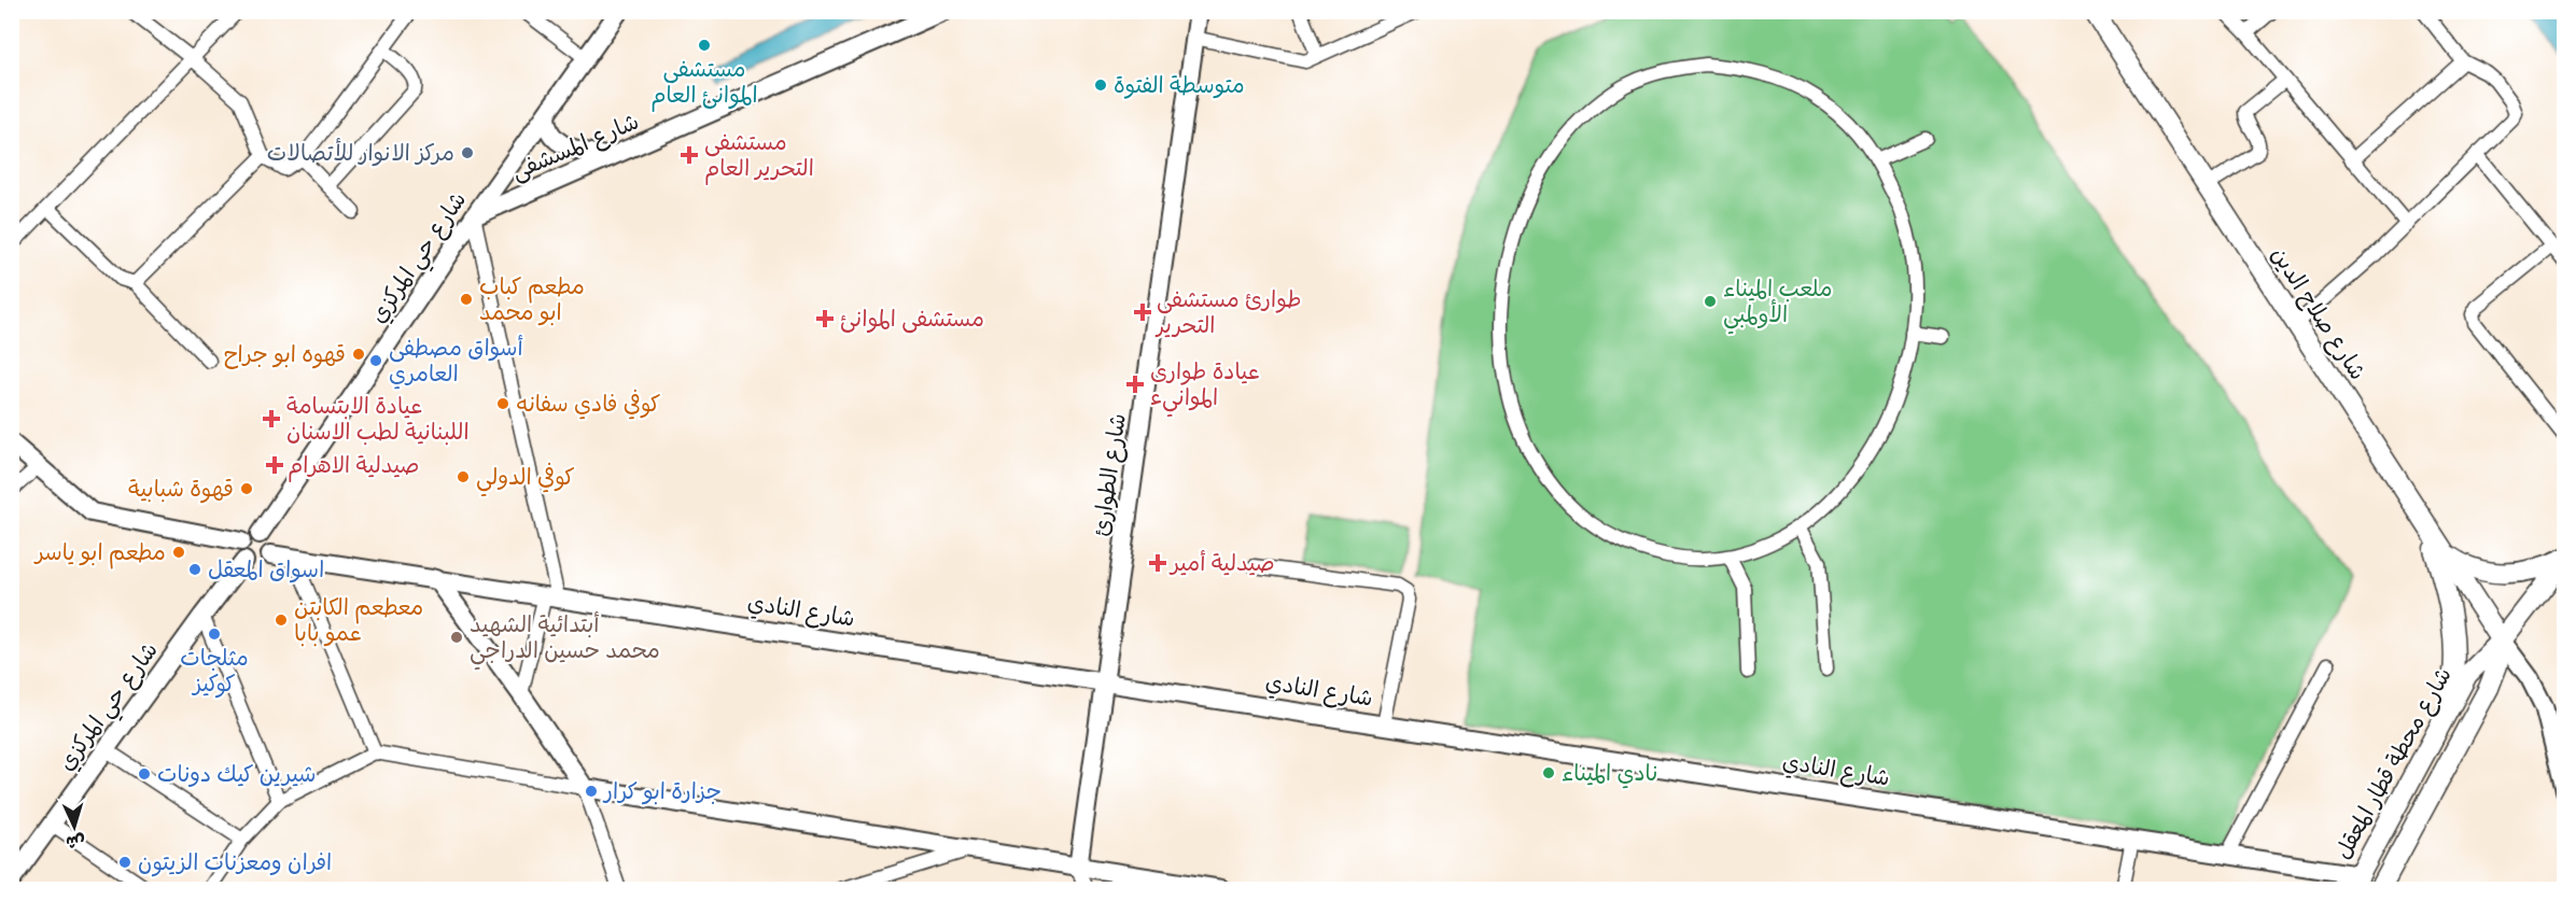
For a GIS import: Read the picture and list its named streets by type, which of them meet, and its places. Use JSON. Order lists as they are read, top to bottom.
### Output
{
  "streets": {
    "main road": ["شارع صلاح الدين", "شارع محطة قطار المعقل"],
    "street": [
      "شارع المسشفى",
      "شارع حي المركزي",
      "شارع الطوارئ",
      "شارع النادي"
    ]
  },
  "crossings": [
    ["شارع المسشفى", "شارع حي المركزي"],
    ["شارع حي المركزي", "شارع النادي"],
    ["شارع صلاح الدين", "شارع محطة قطار المعقل"],
    ["شارع الطوارئ", "شارع النادي"],
    ["شارع النادي", "شارع محطة قطار المعقل"]
  ],
  "places": {
    "other": [
      "مستشفى الموانئ العام",
      "متوسطة الفتوة",
      "مركز الانوار للأتصالات",
      "مطعم كباب ابو محمد",
      "ملعب الميناء الأولمبي",
      "قهوه ابو جراح",
      "أسواق مصطفى العامري",
      "كوفي فادي سفانه",
      "كوفي الدولي",
      "قهوة شبابية",
      "مطعم ابو ياسر",
      "اسواق المعقل",
      "معطعم الكابتن عمو بابا",
      "مثلجات كوكيز",
      "أبتدائية الشهيد محمد حسين الدراجي",
      "نادي الميناء",
      "شيرين كيك دونات",
      "جزارة ابو كرار",
      "افران ومعزنات الزيتون"
    ],
    "health": [
      "مستشفى التحرير العام",
      "طوارئ مستشفى التحرير",
      "مستشفى الموانئ",
      "عيادة طوارى الموانيء",
      "عيادة الابتسامة اللبنانية لطب الاسنان",
      "صيدلية الاهرام",
      "صيدلية أمير"
    ]
  },
  "north": "bottom"
}
